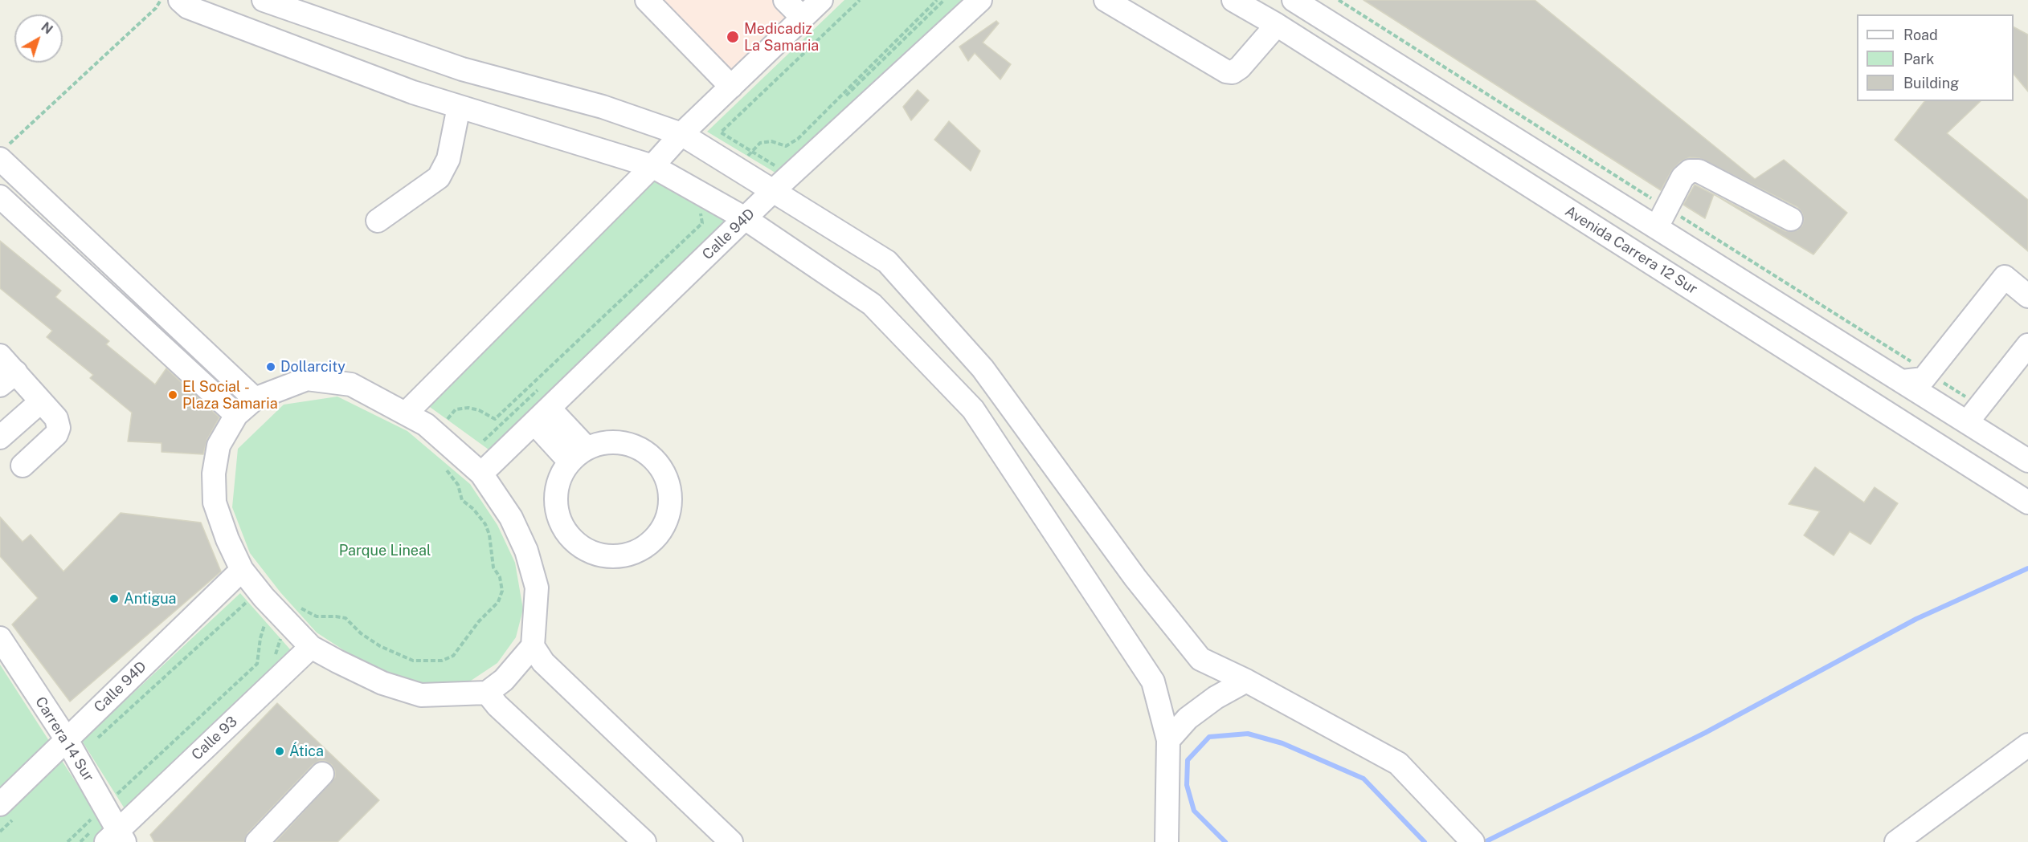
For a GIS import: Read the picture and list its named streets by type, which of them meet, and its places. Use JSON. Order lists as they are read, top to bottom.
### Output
{
  "streets": {
    "street": [
      "Calle 94D",
      "Avenida Carrera 12 Sur",
      "Calle 93",
      "Carrera 14 Sur"
    ]
  },
  "crossings": [
    ["Calle 94D", "Carrera 14 Sur"],
    ["Calle 93", "Carrera 14 Sur"]
  ],
  "parks": ["Parque Lineal"],
  "places": [
    "Medicadiz La Samaria",
    "Dollarcity",
    "El Social - Plaza Samaria",
    "Antigua",
    "Ática"
  ],
  "legend": ["Road", "Park", "Building"],
  "north": "top right"
}
